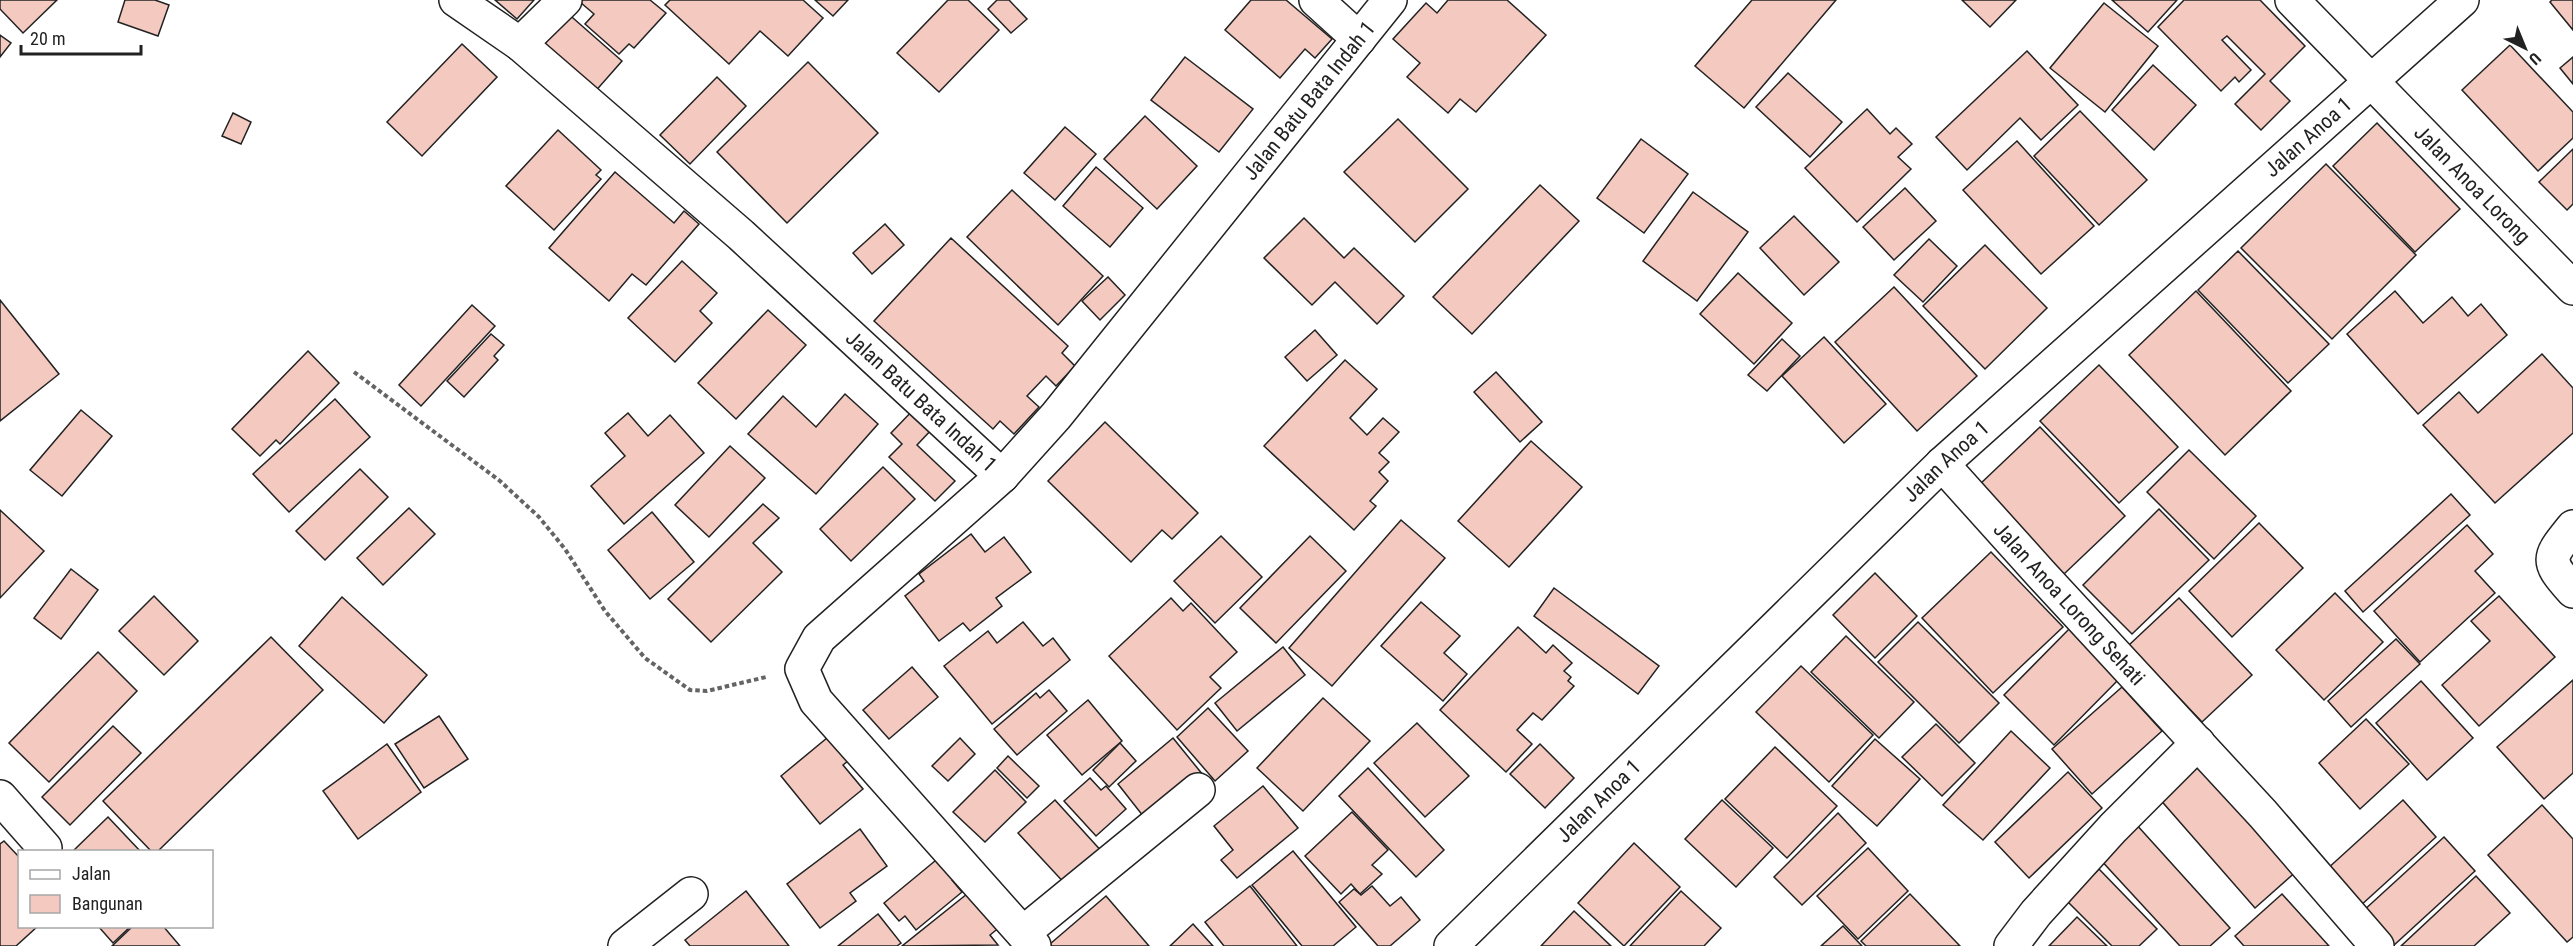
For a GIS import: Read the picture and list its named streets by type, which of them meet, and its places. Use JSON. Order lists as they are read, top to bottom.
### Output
{
  "streets": {
    "street": [
      "Jalan Batu Bata Indah 1",
      "Jalan Anoa 1",
      "Jalan Anoa Lorong",
      "Jalan Anoa Lorong Sehati"
    ]
  },
  "crossings": [
    ["Jalan Anoa 1", "Jalan Anoa Lorong"],
    ["Jalan Anoa 1", "Jalan Anoa Lorong Sehati"]
  ],
  "legend": ["Jalan", "Bangunan"],
  "scale_bar": "20 m",
  "north": "bottom right"
}
